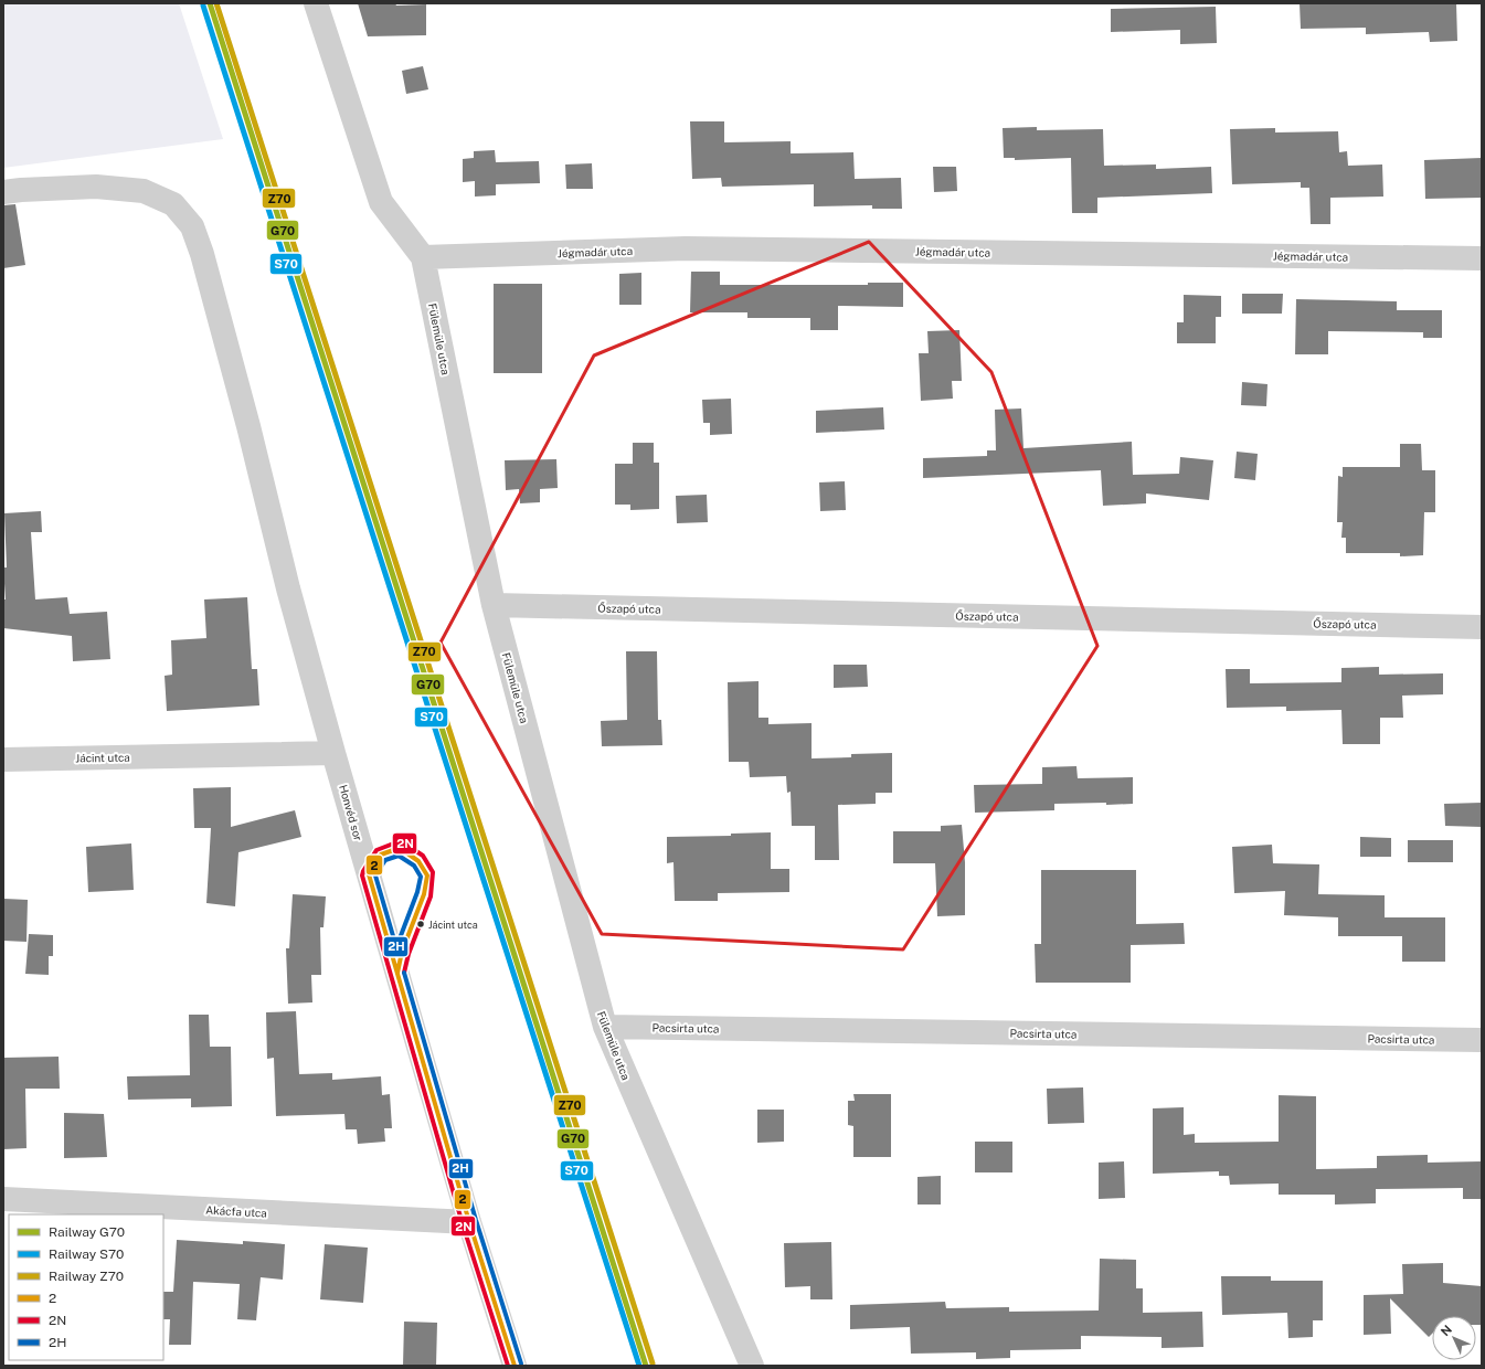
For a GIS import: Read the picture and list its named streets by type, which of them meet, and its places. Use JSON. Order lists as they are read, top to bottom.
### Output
{
  "streets": {
    "street": [
      "Jégmadár utca",
      "Fülemüle utca",
      "Őszapó utca",
      "Jácint utca",
      "Honvéd sor",
      "Pacsirta utca",
      "Akácfa utca"
    ]
  },
  "crossings": [
    ["Jégmadár utca", "Fülemüle utca"],
    ["Fülemüle utca", "Őszapó utca"],
    ["Fülemüle utca", "Pacsirta utca"],
    ["Jácint utca", "Honvéd sor"],
    ["Honvéd sor", "Akácfa utca"]
  ],
  "places": ["Jácint utca"],
  "lines": [
    "rail line G70",
    "rail line Z70",
    "rail line S70",
    "transit line 2N",
    "transit line 2",
    "transit line 2H"
  ],
  "legend": [
    "Railway G70",
    "Railway S70",
    "Railway Z70",
    "2",
    "2N",
    "2H"
  ],
  "north": "top left"
}
